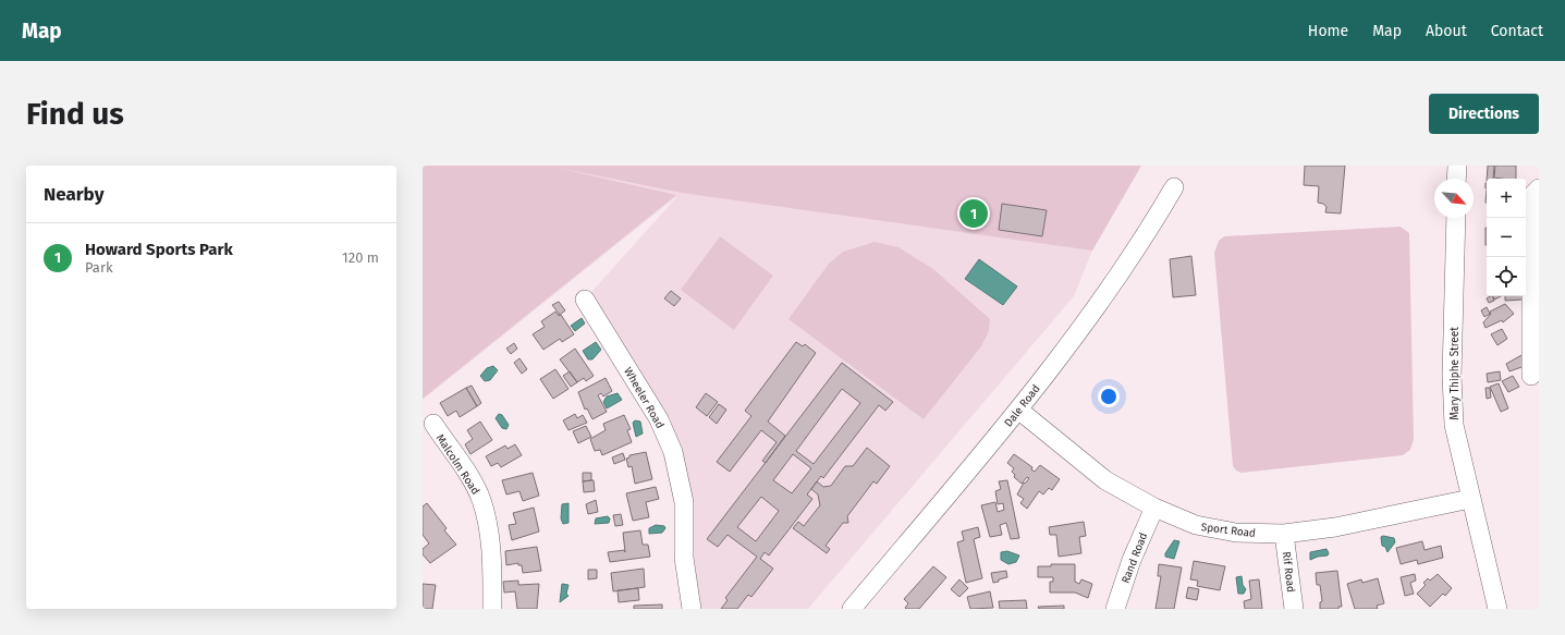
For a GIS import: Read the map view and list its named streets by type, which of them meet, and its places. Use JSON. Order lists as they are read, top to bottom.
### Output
{
  "streets": {
    "street": [
      "Mary Thiphe Street",
      "Wheeler Road",
      "Dale Road",
      "Malcolm Road",
      "Sport Road",
      "Rand Road",
      "Rif Road"
    ]
  },
  "crossings": [
    ["Mary Thiphe Street", "Sport Road"],
    ["Dale Road", "Sport Road"],
    ["Sport Road", "Rand Road"],
    ["Sport Road", "Rif Road"]
  ],
  "north": "bottom right",
  "page": {
    "header": "Map",
    "nav": [
      "Home",
      "Map",
      "About",
      "Contact"
    ],
    "buttons": "Directions",
    "title": "Find us",
    "heading": "Nearby",
    "map_buttons": ["+", "−"],
    "pins": "1",
    "list": [
      {
        "mark": "1",
        "name": "Howard Sports Park",
        "note": "Park",
        "value": "120 m"
      }
    ]
  }
}
